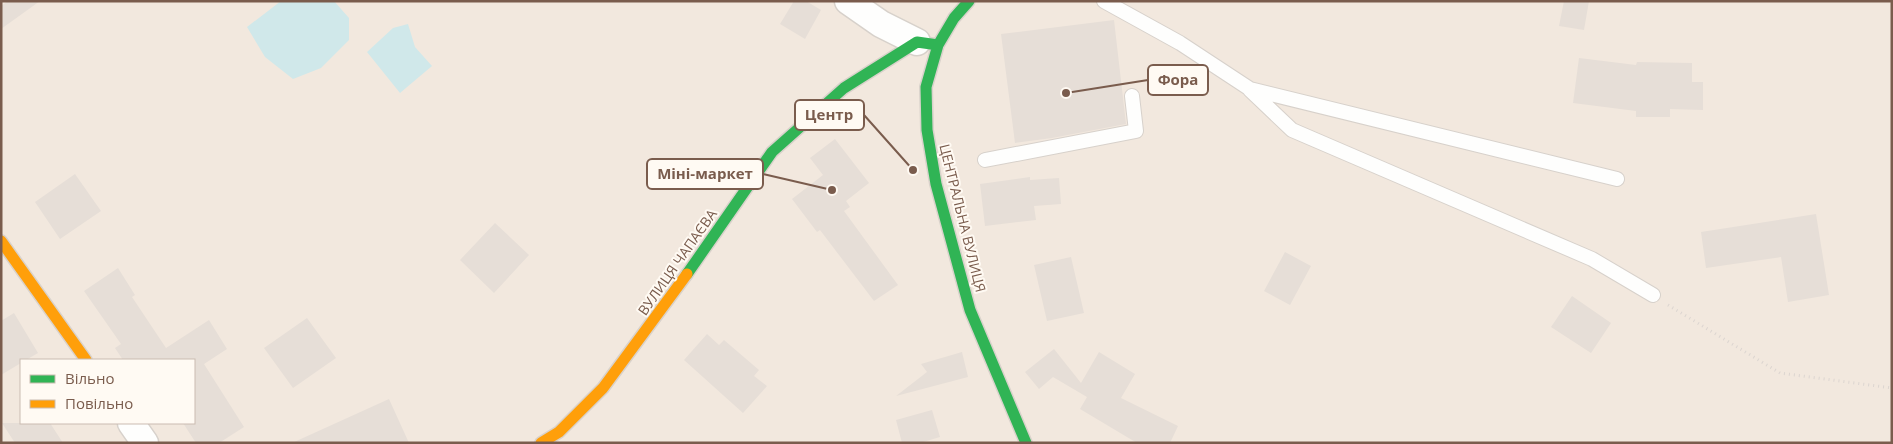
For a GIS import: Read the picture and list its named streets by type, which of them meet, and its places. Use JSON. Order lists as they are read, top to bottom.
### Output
{
  "streets": {
    "street": ["ЦЕНТРАЛЬНА ВУЛИЦЯ", "ВУЛИЦЯ ЧАПАЄВА"]
  },
  "crossings": [
    ["ЦЕНТРАЛЬНА ВУЛИЦЯ", "ВУЛИЦЯ ЧАПАЄВА"]
  ],
  "places": ["Фора", "Центр", "Міні-маркет"],
  "legend": ["Вільно", "Повільно"]
}
